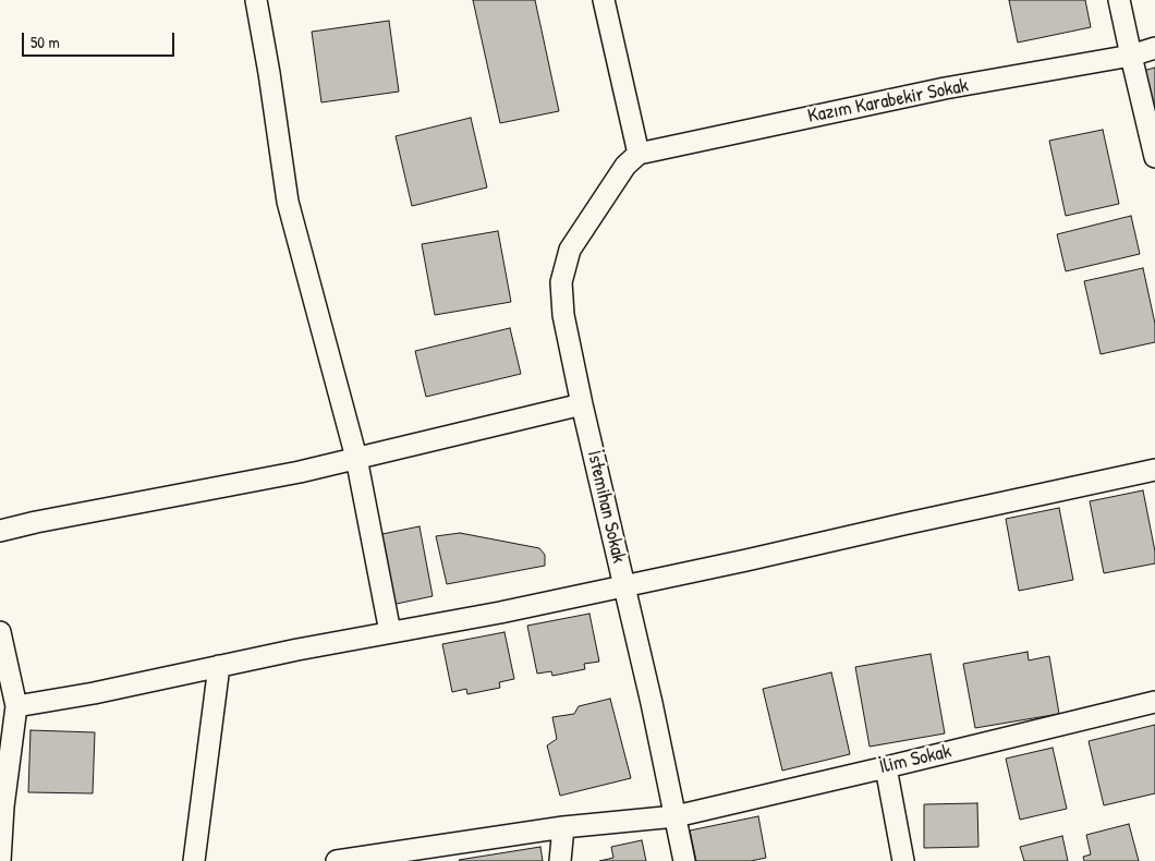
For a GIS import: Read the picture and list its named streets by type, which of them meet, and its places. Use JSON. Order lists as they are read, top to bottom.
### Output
{
  "streets": {
    "street": ["Kazım Karabekir Sokak", "İstemihan Sokak", "İlim Sokak"]
  },
  "crossings": [
    ["Kazım Karabekir Sokak", "İstemihan Sokak"],
    ["İstemihan Sokak", "İlim Sokak"]
  ],
  "scale_bar": "50 m"
}
